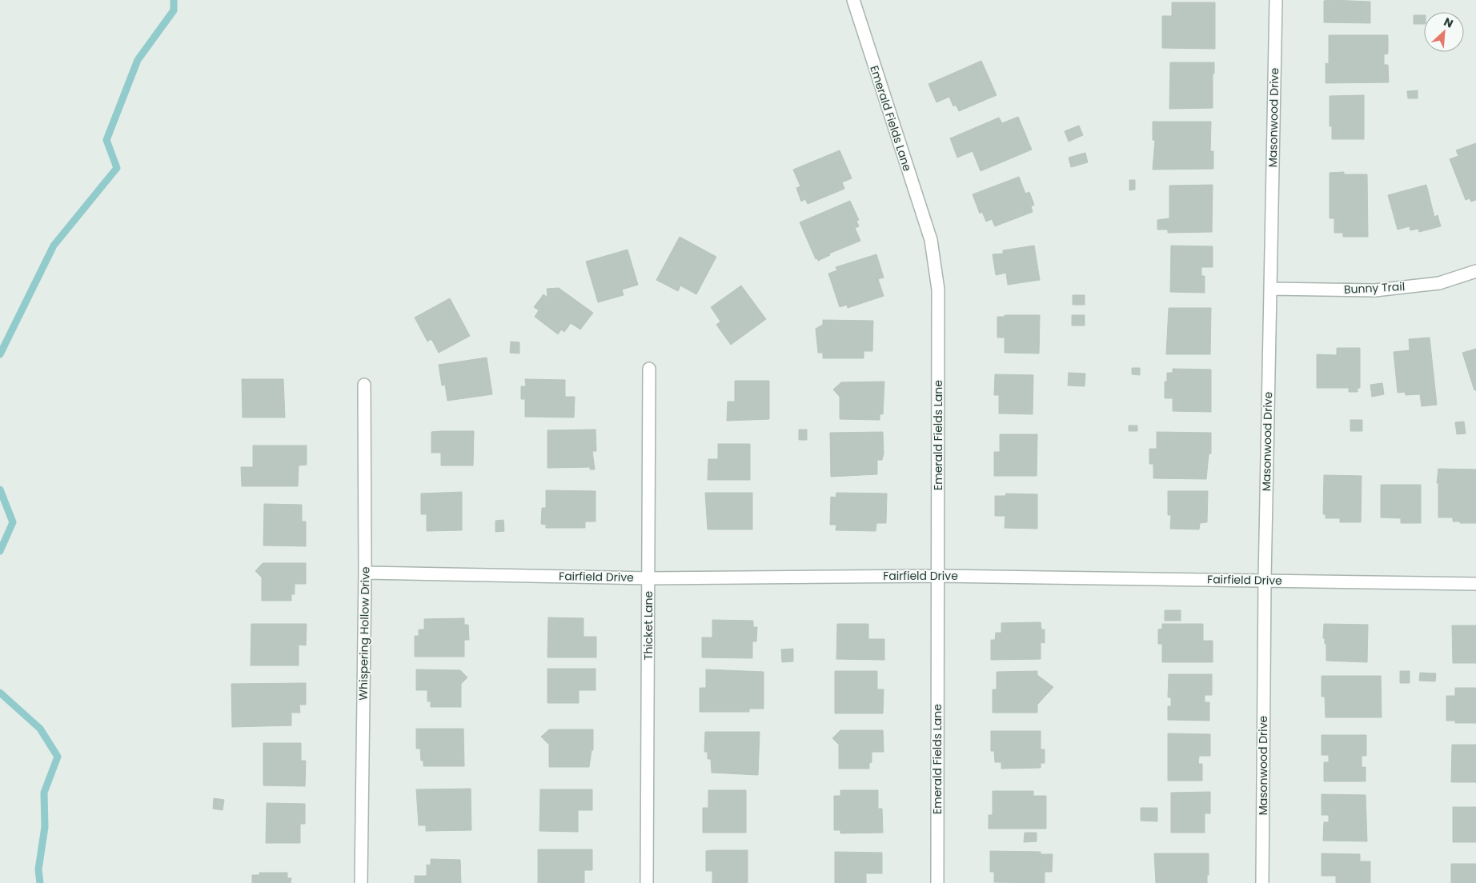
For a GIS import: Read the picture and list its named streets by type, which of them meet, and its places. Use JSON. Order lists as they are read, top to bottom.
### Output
{
  "streets": {
    "street": [
      "Masonwood Drive",
      "Emerald Fields Lane",
      "Bunny Trail",
      "Fairfield Drive",
      "Thicket Lane",
      "Whispering Hollow Drive"
    ]
  },
  "crossings": [
    ["Masonwood Drive", "Bunny Trail"],
    ["Masonwood Drive", "Fairfield Drive"],
    ["Emerald Fields Lane", "Fairfield Drive"],
    ["Fairfield Drive", "Thicket Lane"],
    ["Fairfield Drive", "Whispering Hollow Drive"]
  ],
  "north": "top right"
}
